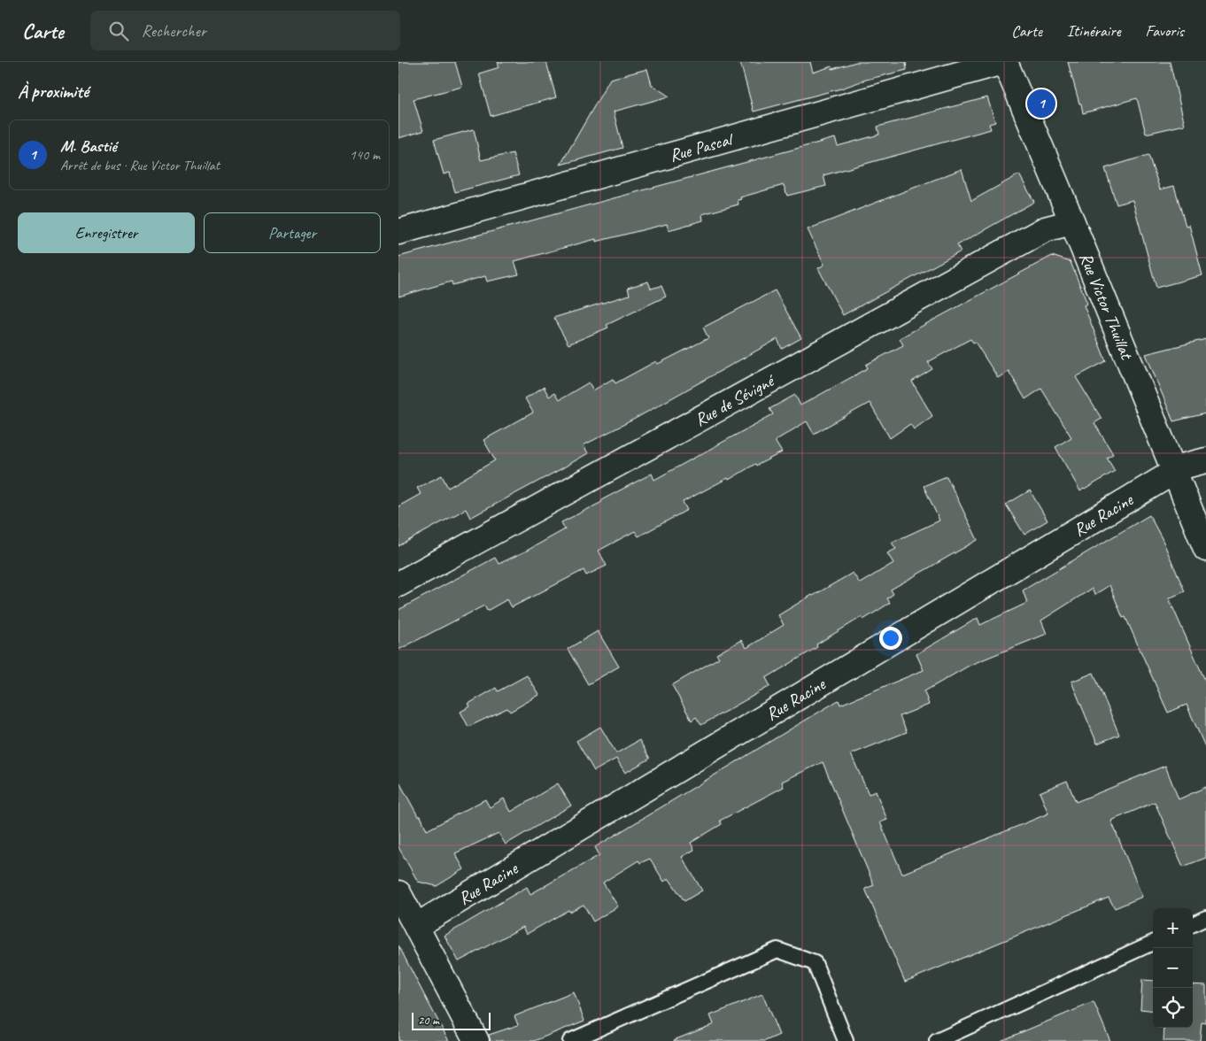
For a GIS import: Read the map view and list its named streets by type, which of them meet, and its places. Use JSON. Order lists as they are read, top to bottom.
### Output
{
  "streets": {
    "street": [
      "Rue Pascal",
      "Rue Victor Thuillat",
      "Rue de Sévigné",
      "Rue Racine"
    ]
  },
  "crossings": [
    ["Rue Pascal", "Rue Victor Thuillat"],
    ["Rue Victor Thuillat", "Rue de Sévigné"],
    ["Rue Victor Thuillat", "Rue Racine"]
  ],
  "scale_bar": "20 m",
  "page": {
    "header": "Carte",
    "search": "Rechercher",
    "nav": ["Carte", "Itinéraire", "Favoris"],
    "heading": "À proximité",
    "pins": "1",
    "list": [
      {
        "mark": "1",
        "name": "M. Bastié",
        "note": "Arrêt de bus · Rue Victor Thuillat",
        "value": "140 m"
      }
    ],
    "buttons": ["Enregistrer", "Partager"],
    "map_buttons": ["+", "−"],
    "scale": "20 m"
  }
}
